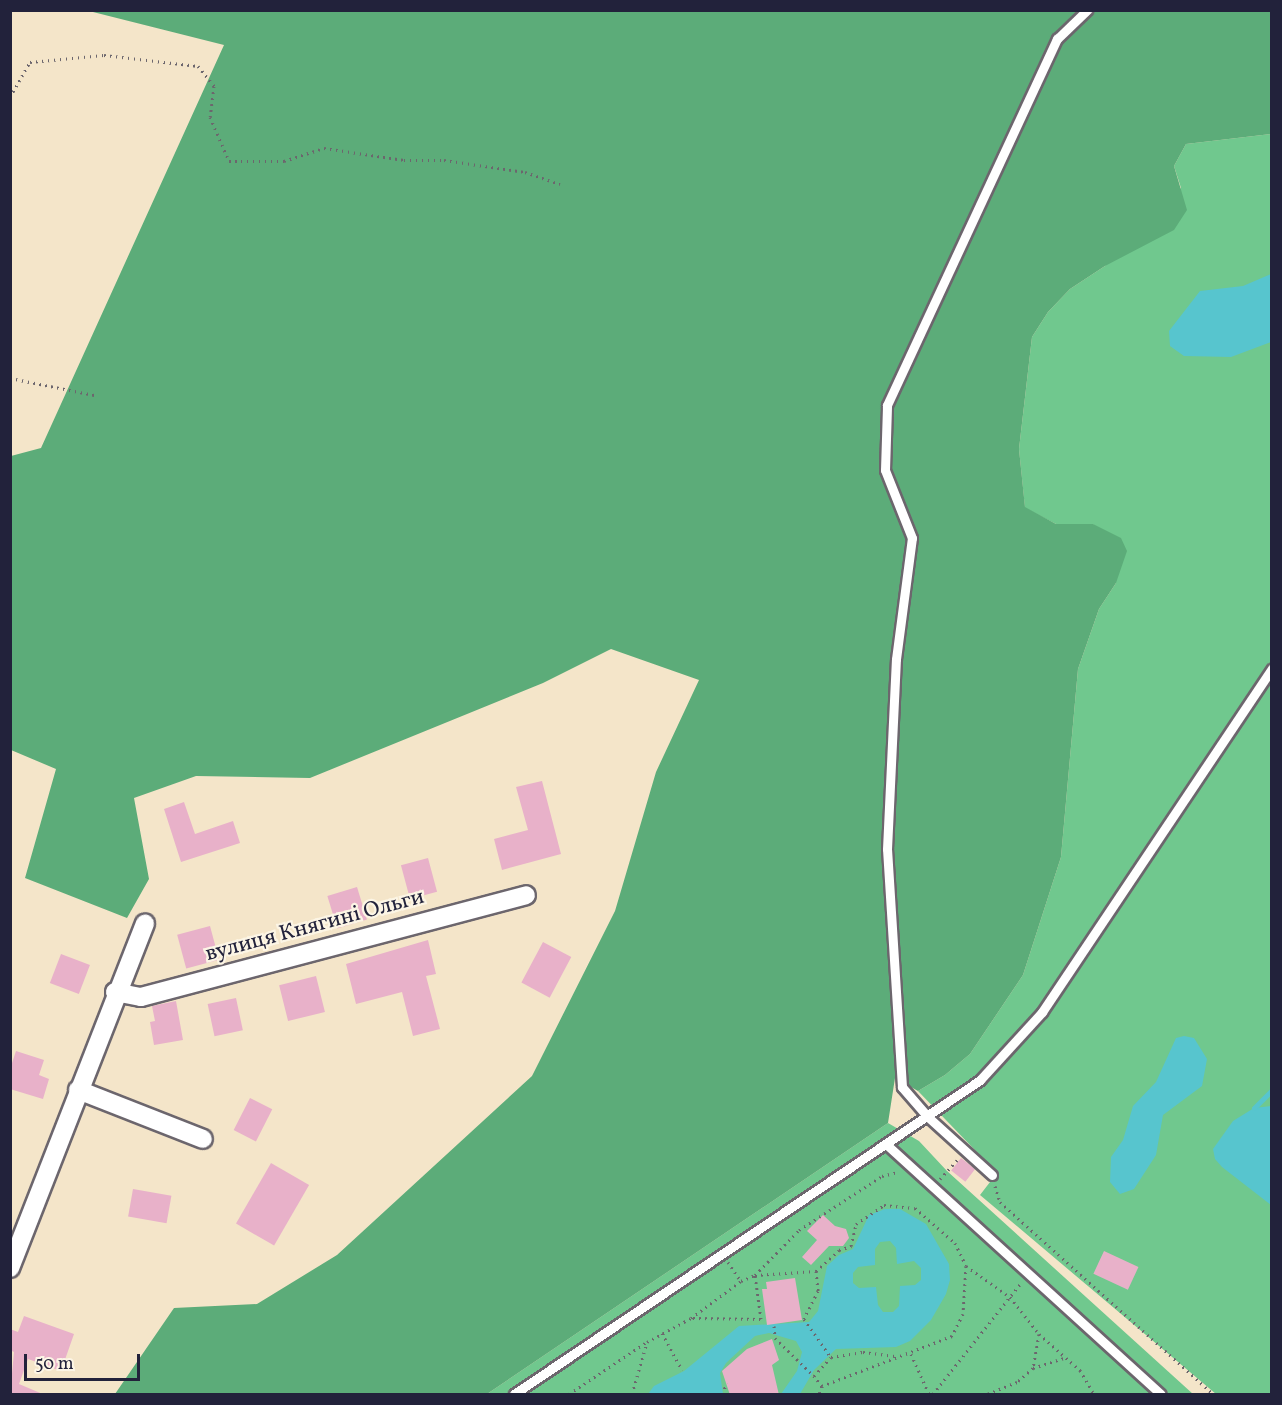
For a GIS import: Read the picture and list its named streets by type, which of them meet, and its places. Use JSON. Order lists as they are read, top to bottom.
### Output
{
  "streets": {
    "street": ["вулиця Княгині Ольги"]
  },
  "scale_bar": "50 m"
}
